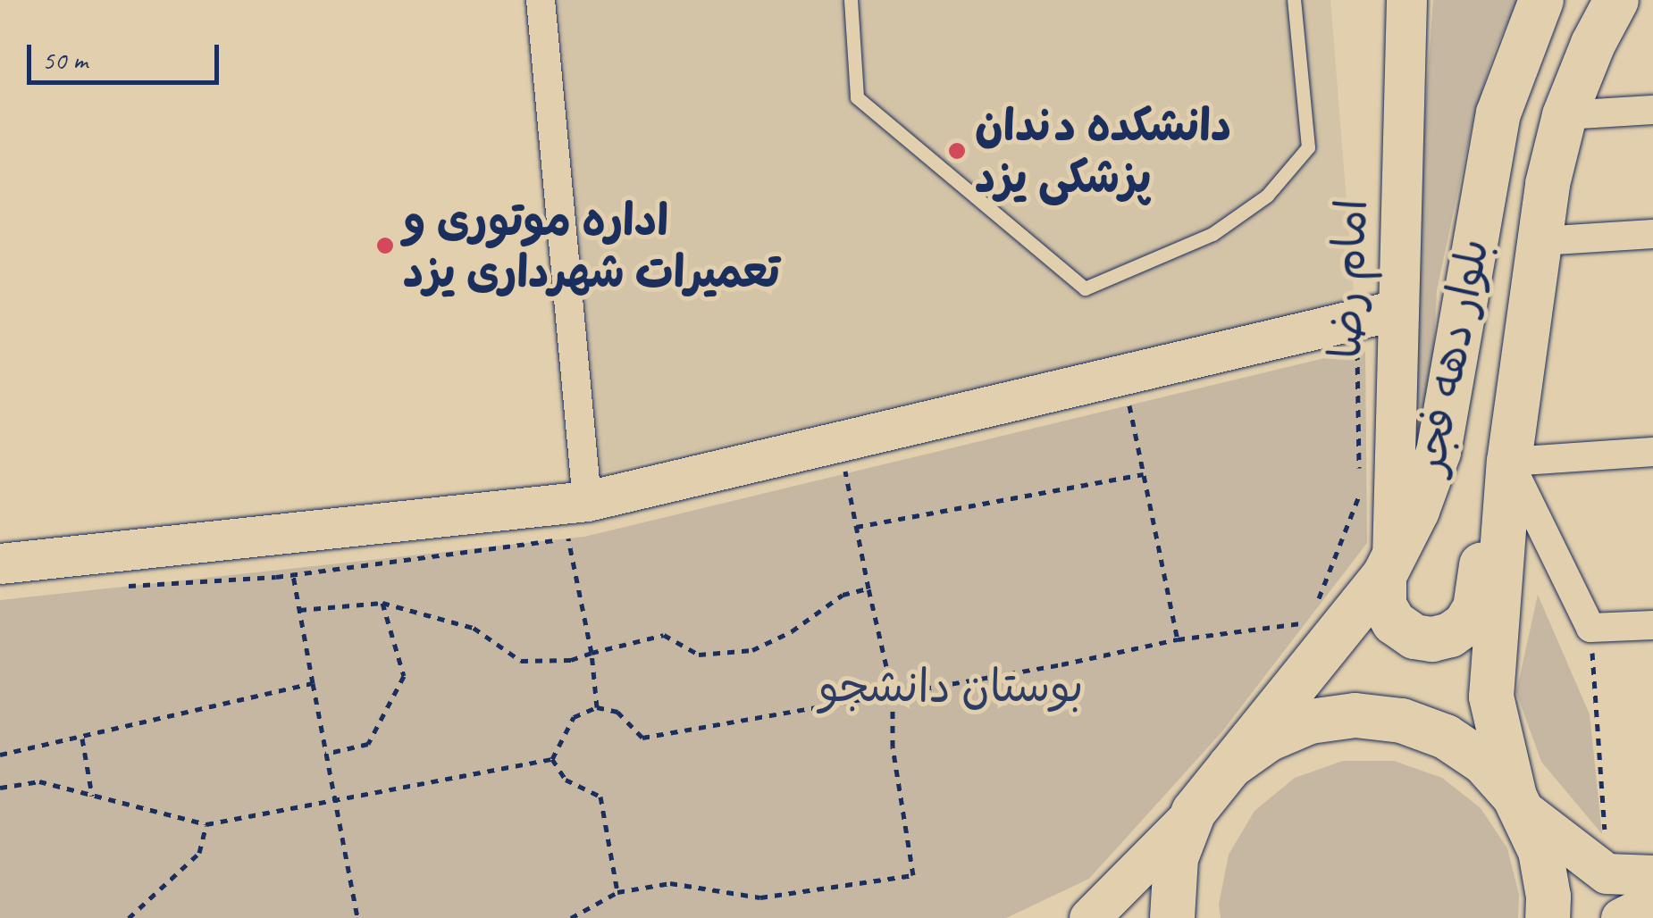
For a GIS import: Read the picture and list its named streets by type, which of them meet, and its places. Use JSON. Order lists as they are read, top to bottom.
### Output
{
  "streets": {
    "main road": ["بلوار دهه فجر"],
    "street": ["امام رضا"]
  },
  "crossings": [
    ["امام رضا", "بلوار دهه فجر"]
  ],
  "parks": ["بوستان دانشجو"],
  "places": ["دانشکده دندان پزشکی یزد", "اداره موتوری و تعمیرات شهرداری یزد"],
  "scale_bar": "50 m"
}
